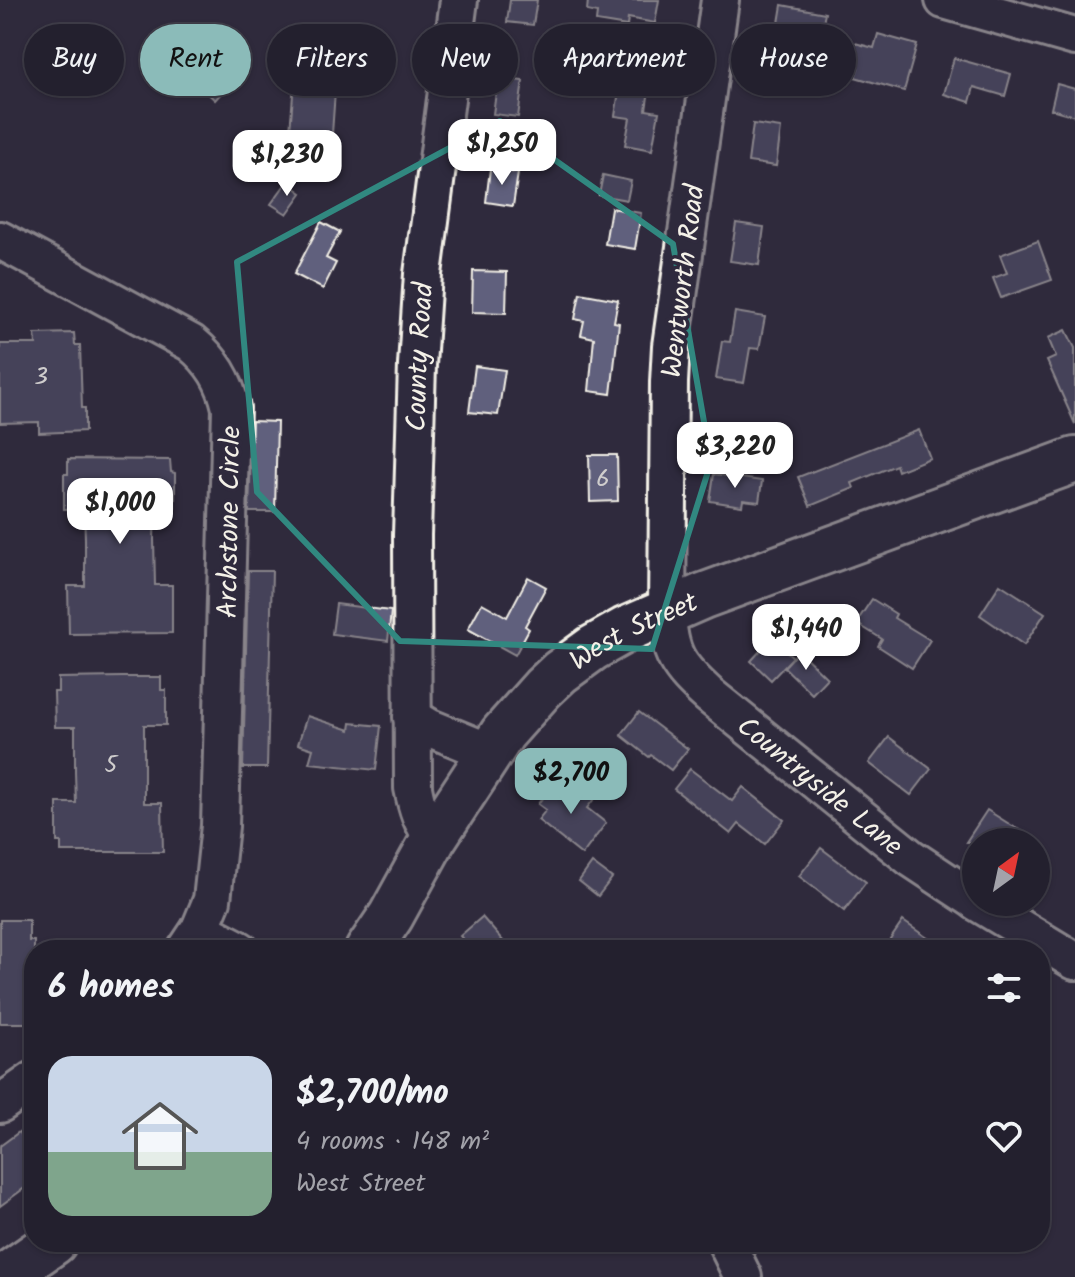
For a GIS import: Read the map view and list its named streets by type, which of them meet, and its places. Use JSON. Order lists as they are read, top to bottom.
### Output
{
  "streets": {
    "main road": ["West Street"],
    "street": [
      "Wentworth Road",
      "County Road",
      "Archstone Circle",
      "Countryside Lane"
    ]
  },
  "crossings": [
    ["Wentworth Road", "West Street"],
    ["Wentworth Road", "Countryside Lane"],
    ["County Road", "West Street"],
    ["West Street", "Countryside Lane"]
  ],
  "house_numbers": ["3", "6", "5"],
  "north": "top right",
  "page": {
    "chip": [
      "Buy",
      "Rent",
      "Filters",
      "New",
      "Apartment",
      "House"
    ],
    "price": [
      "$1,250",
      "$1,230",
      "$3,220",
      "$1,000",
      "$1,440",
      "$2,700"
    ],
    "heading": "6 homes",
    "list": [
      {
        "name": "$2,700/mo",
        "note": "4 rooms · 148 m² · West Street"
      }
    ]
  }
}
